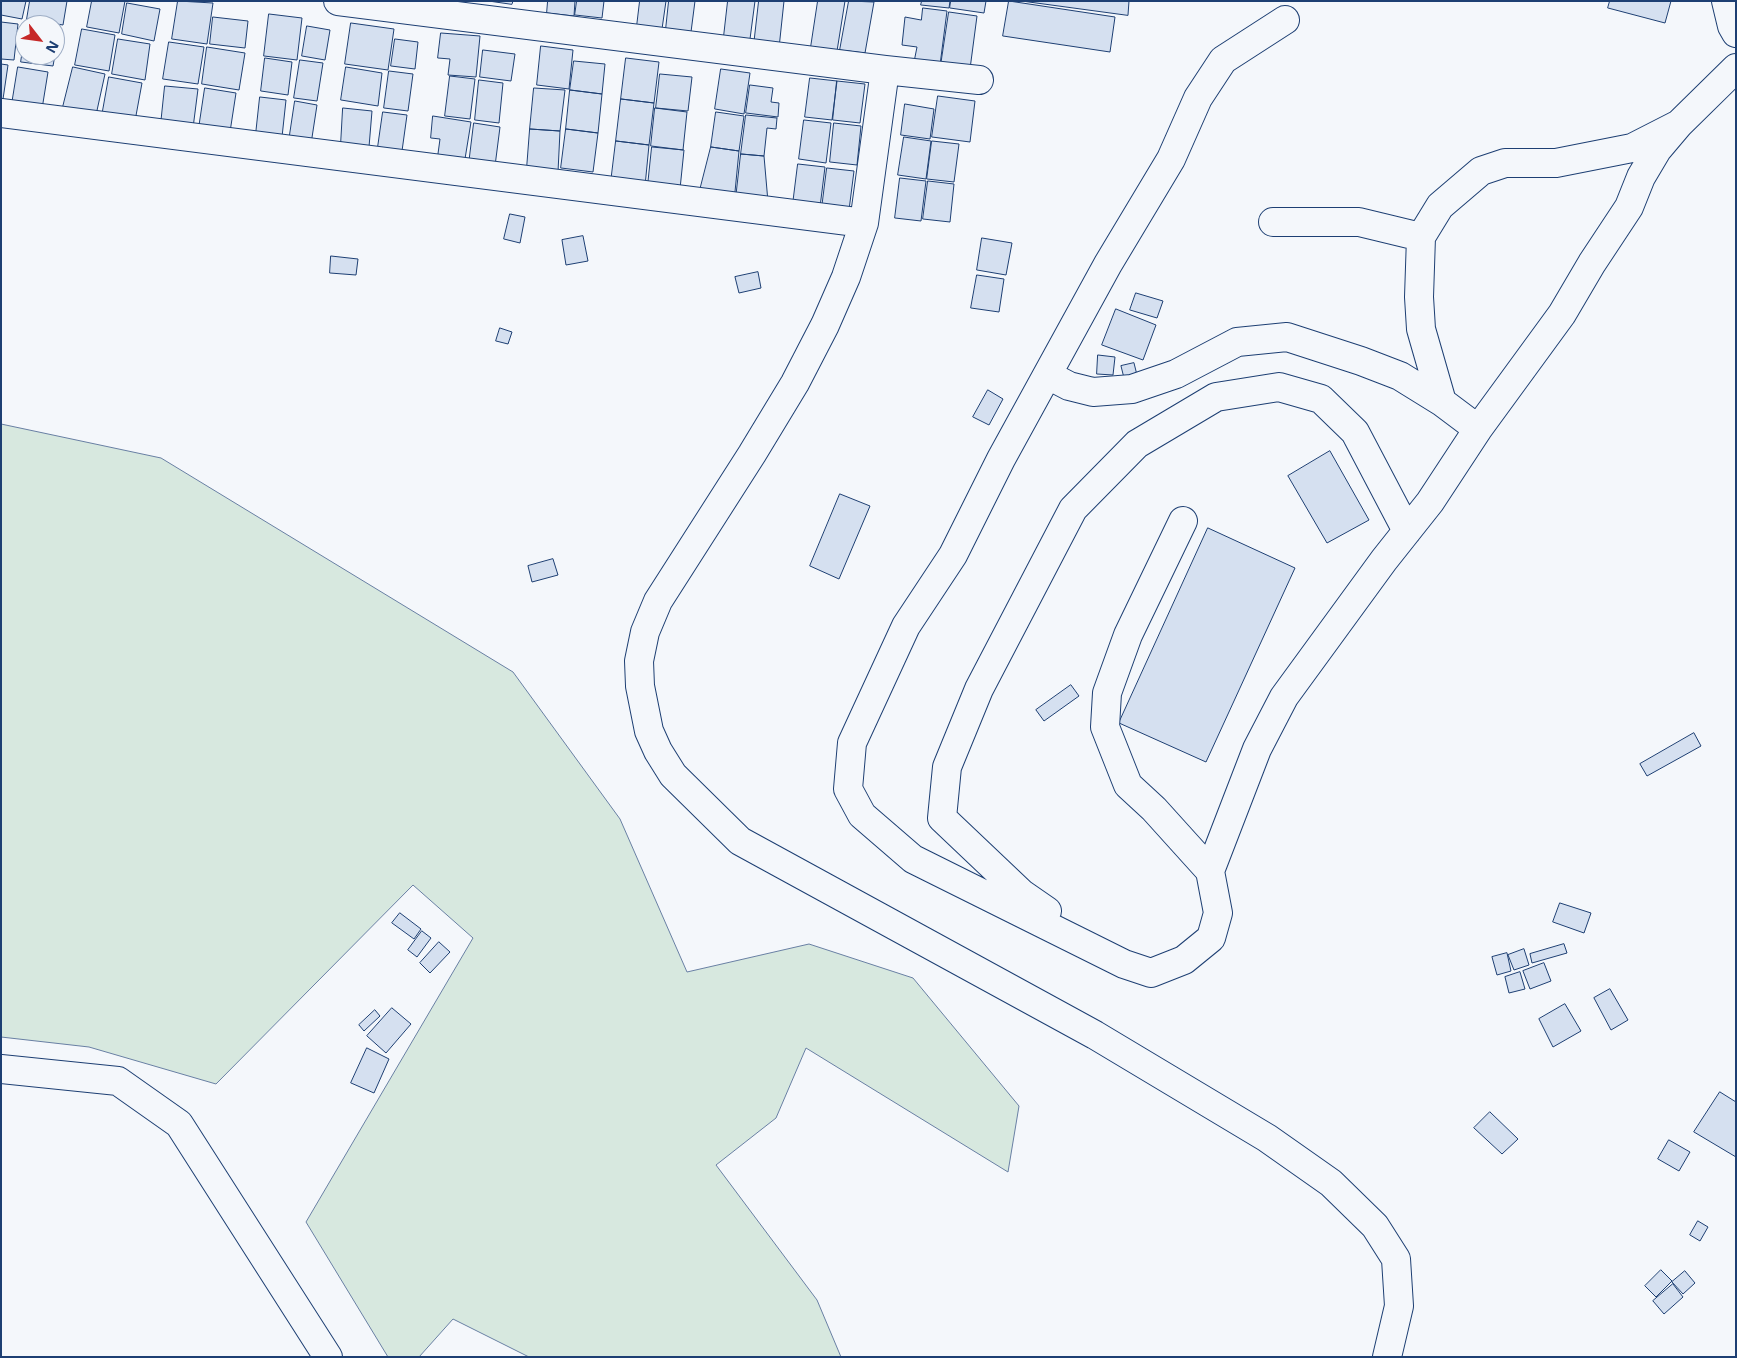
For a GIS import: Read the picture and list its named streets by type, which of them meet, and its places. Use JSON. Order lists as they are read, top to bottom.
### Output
{
  "north": "bottom right"
}
